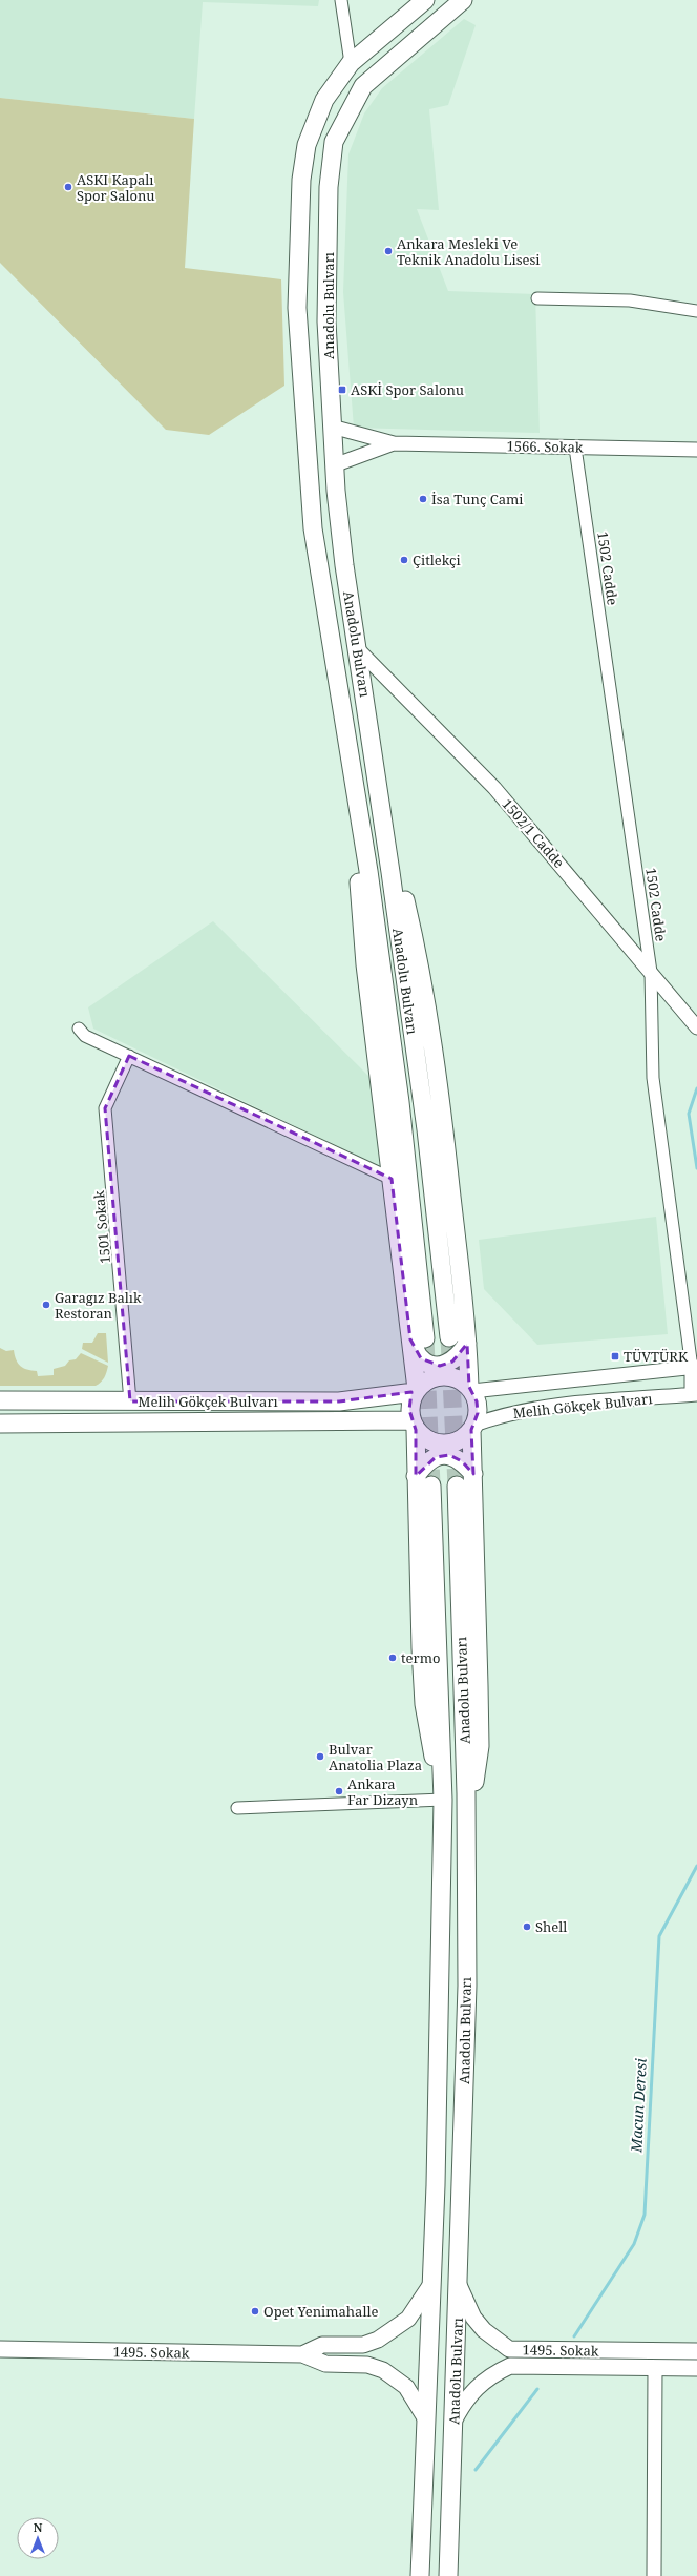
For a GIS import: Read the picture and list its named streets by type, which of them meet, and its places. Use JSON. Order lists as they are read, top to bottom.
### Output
{
  "streets": {
    "main road": ["Anadolu Bulvarı", "Melih Gökçek Bulvarı", "1495. Sokak"],
    "street": [
      "1566. Sokak",
      "1502 Cadde",
      "1502/1 Cadde",
      "1501 Sokak"
    ]
  },
  "crossings": [
    ["Anadolu Bulvarı", "1502/1 Cadde"],
    ["Anadolu Bulvarı", "Melih Gökçek Bulvarı"],
    ["Anadolu Bulvarı", "1495. Sokak"],
    ["1566. Sokak", "1502 Cadde"],
    ["1502 Cadde", "1502/1 Cadde"],
    ["1502 Cadde", "Melih Gökçek Bulvarı"],
    ["1501 Sokak", "Melih Gökçek Bulvarı"]
  ],
  "water": ["Macun Deresi"],
  "places": {
    "other": [
      "ASKI Kapalı Spor Salonu",
      "Ankara Mesleki Ve Teknik Anadolu Lisesi",
      "İsa Tunç Cami",
      "Çitlekçi",
      "Garagız Balık Restoran",
      "termo",
      "Bulvar Anatolia Plaza",
      "Ankara Far Dizayn",
      "Shell",
      "Opet Yenimahalle"
    ],
    "transit": ["ASKİ Spor Salonu", "TÜVTÜRK"]
  },
  "north": "top"
}
